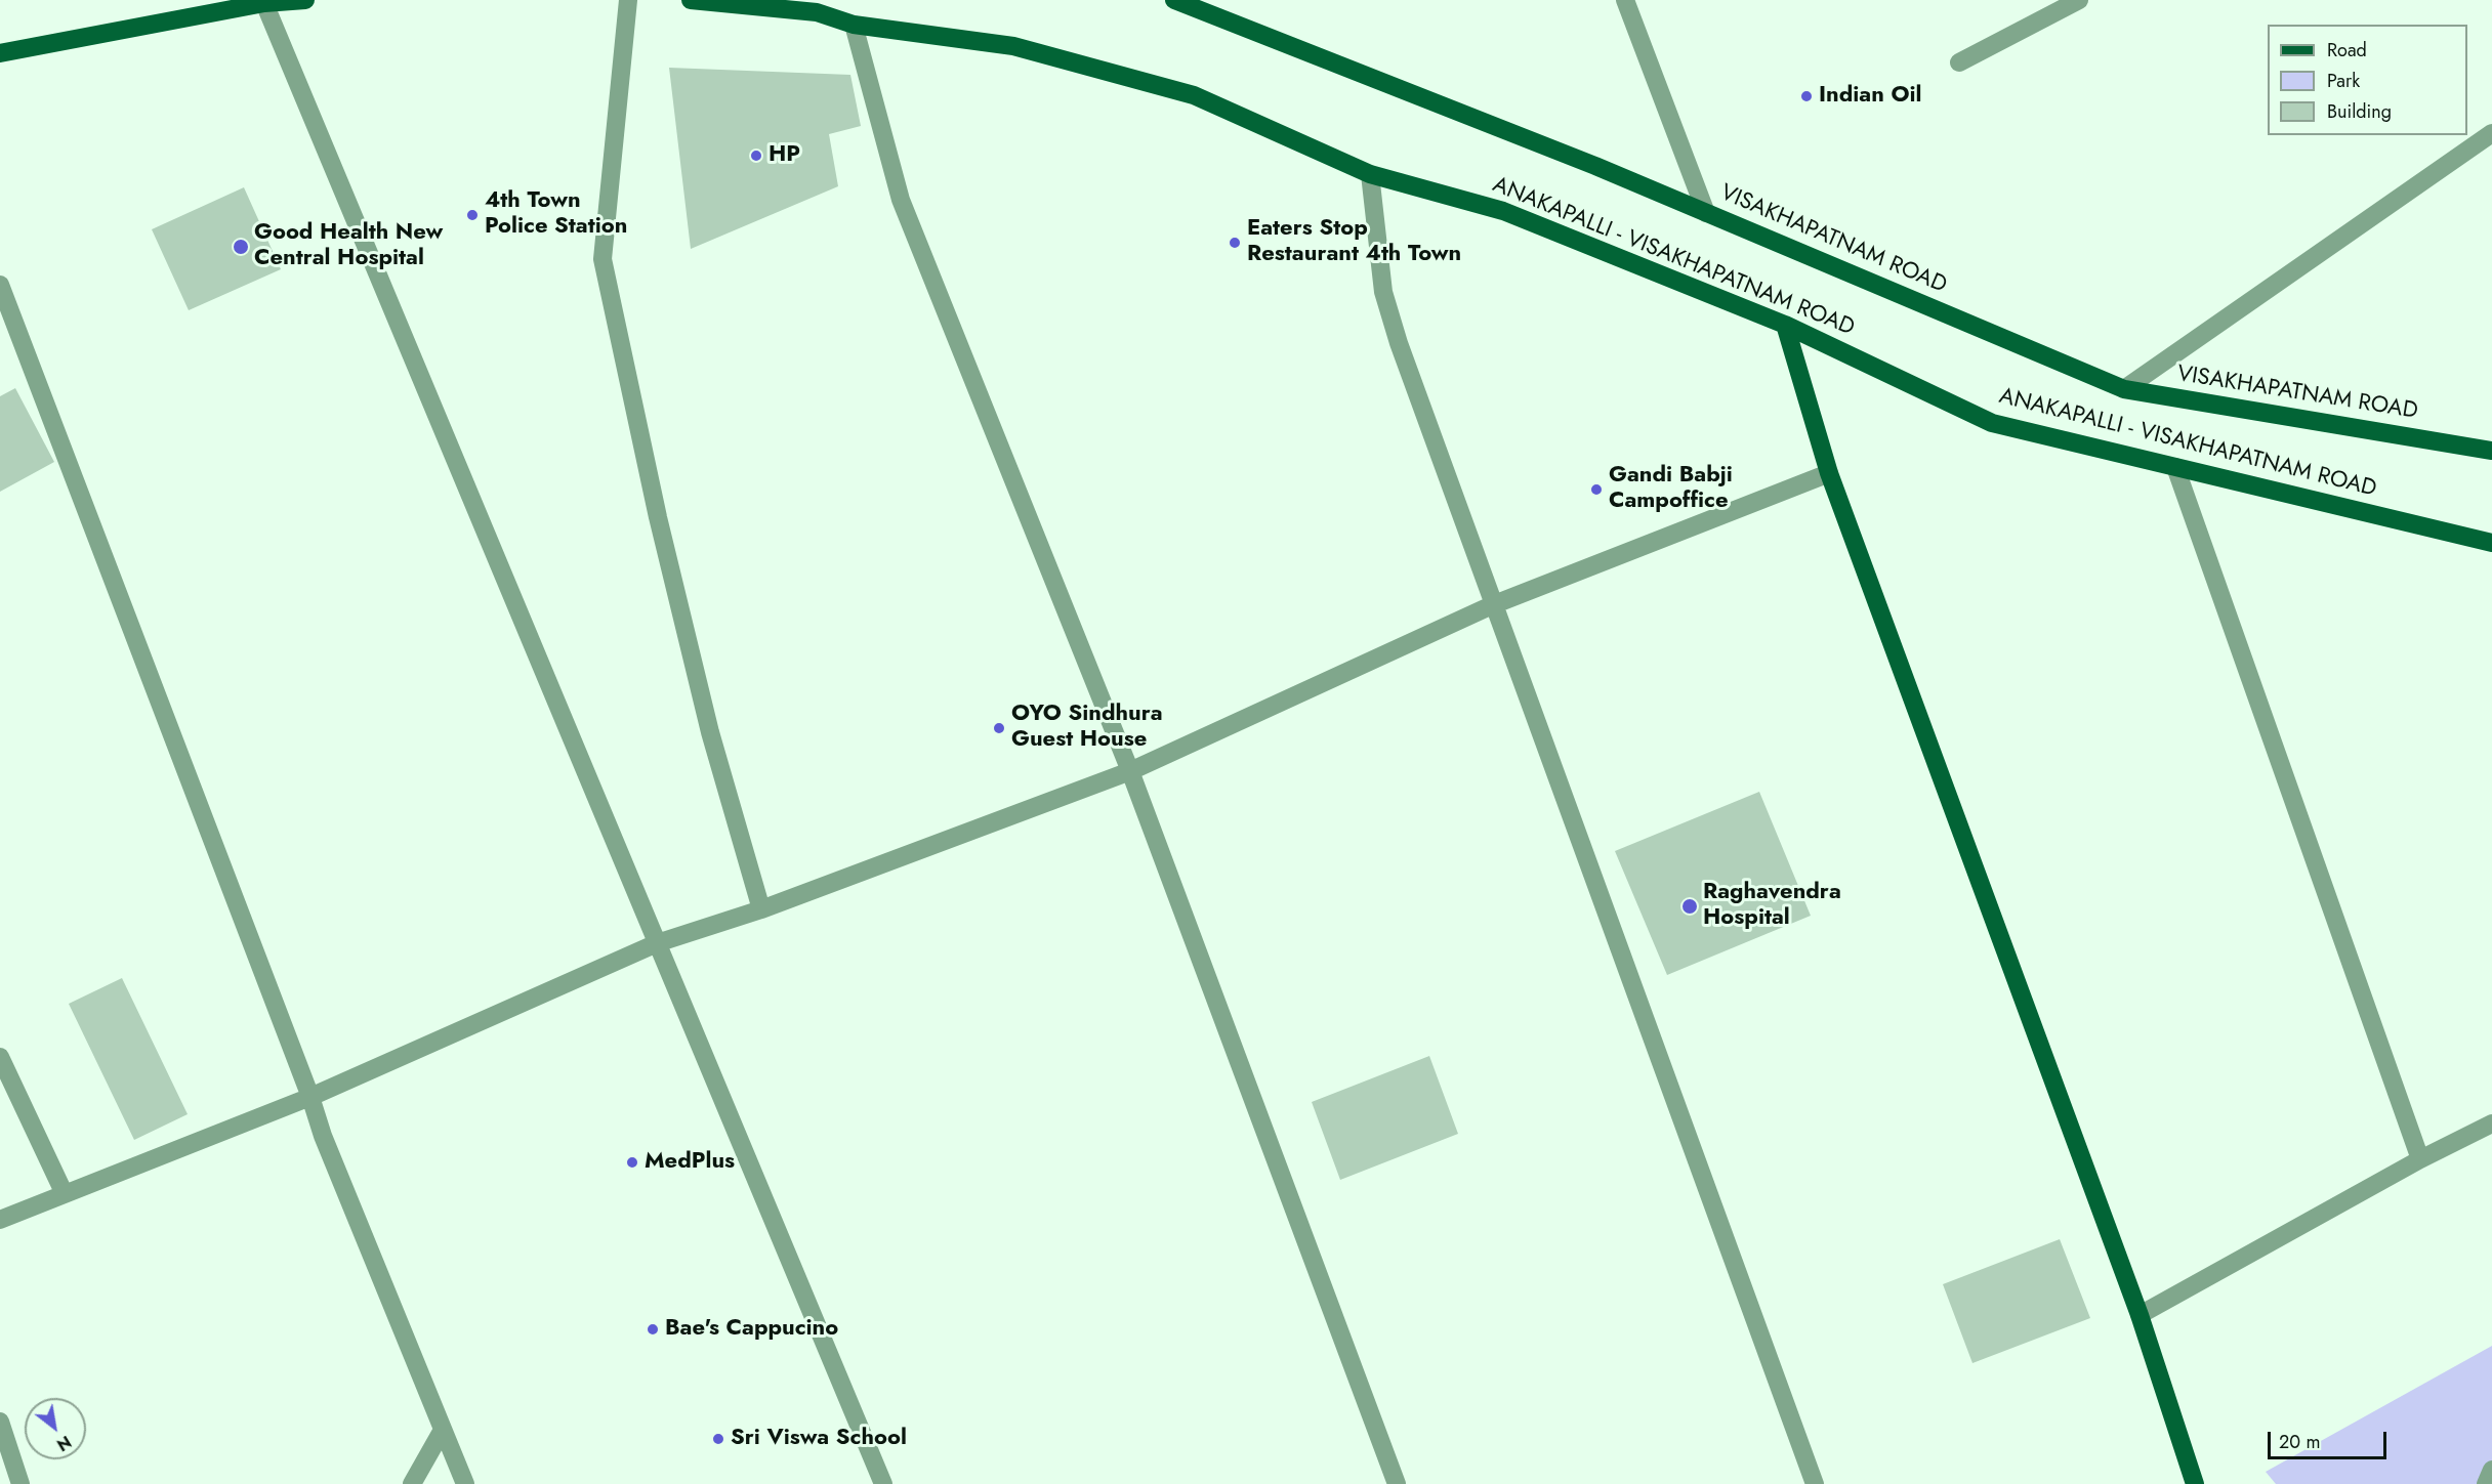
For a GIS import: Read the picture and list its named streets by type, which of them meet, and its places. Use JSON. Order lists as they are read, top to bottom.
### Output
{
  "streets": {
    "main road": ["VISAKHAPATNAM ROAD", "ANAKAPALLI - VISAKHAPATNAM ROAD"]
  },
  "places": [
    "Indian Oil",
    "HP",
    "4th Town Police Station",
    "Eaters Stop Restaurant 4th Town",
    "Good Health New Central Hospital",
    "Gandi Babji Campoffice",
    "OYO Sindhura Guest House",
    "Raghavendra Hospital",
    "MedPlus",
    "Bae's Cappucino",
    "Sri Viswa School"
  ],
  "legend": ["Road", "Park", "Building"],
  "scale_bar": "20 m",
  "north": "bottom right"
}
